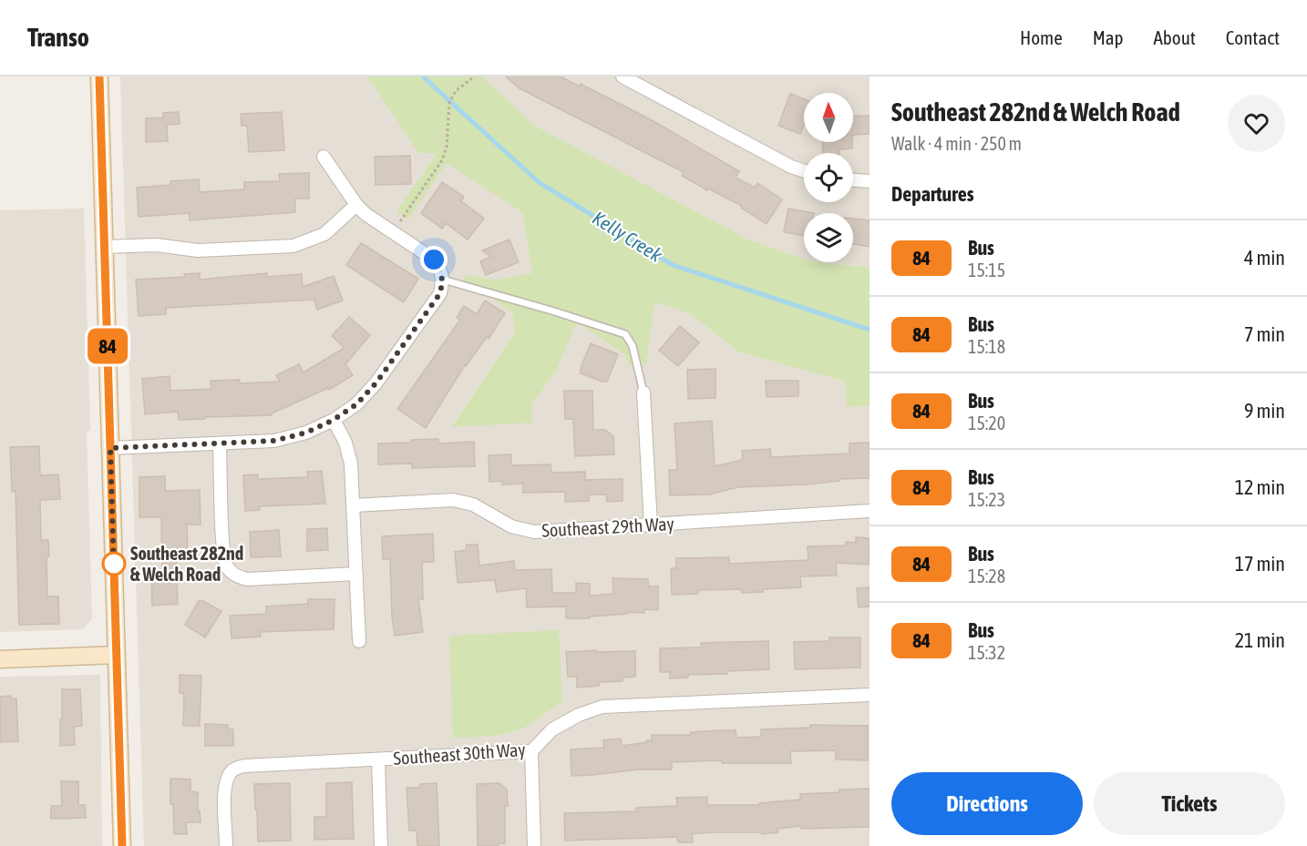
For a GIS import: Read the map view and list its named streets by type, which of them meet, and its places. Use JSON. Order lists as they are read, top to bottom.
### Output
{
  "streets": {
    "street": ["Southeast 29th Way", "Southeast 30th Way"]
  },
  "water": ["Kelly Creek"],
  "places": ["Southeast 282nd & Welch Road"],
  "lines": ["bus line 84"],
  "north": "top",
  "page": {
    "header": "Transo",
    "nav": [
      "Home",
      "Map",
      "About",
      "Contact"
    ],
    "on_map": "84",
    "heading": [
      ["Southeast 282nd & Welch Road", "Walk · 4 min · 250 m"],
      "Departures"
    ],
    "list": [
      {
        "mark": "84",
        "name": "Bus",
        "note": "15:15",
        "value": "4 min"
      },
      {
        "mark": "84",
        "name": "Bus",
        "note": "15:18",
        "value": "7 min"
      },
      {
        "mark": "84",
        "name": "Bus",
        "note": "15:20",
        "value": "9 min"
      },
      {
        "mark": "84",
        "name": "Bus",
        "note": "15:23",
        "value": "12 min"
      },
      {
        "mark": "84",
        "name": "Bus",
        "note": "15:28",
        "value": "17 min"
      },
      {
        "mark": "84",
        "name": "Bus",
        "note": "15:32",
        "value": "21 min"
      }
    ],
    "buttons": ["Directions", "Tickets"]
  }
}
